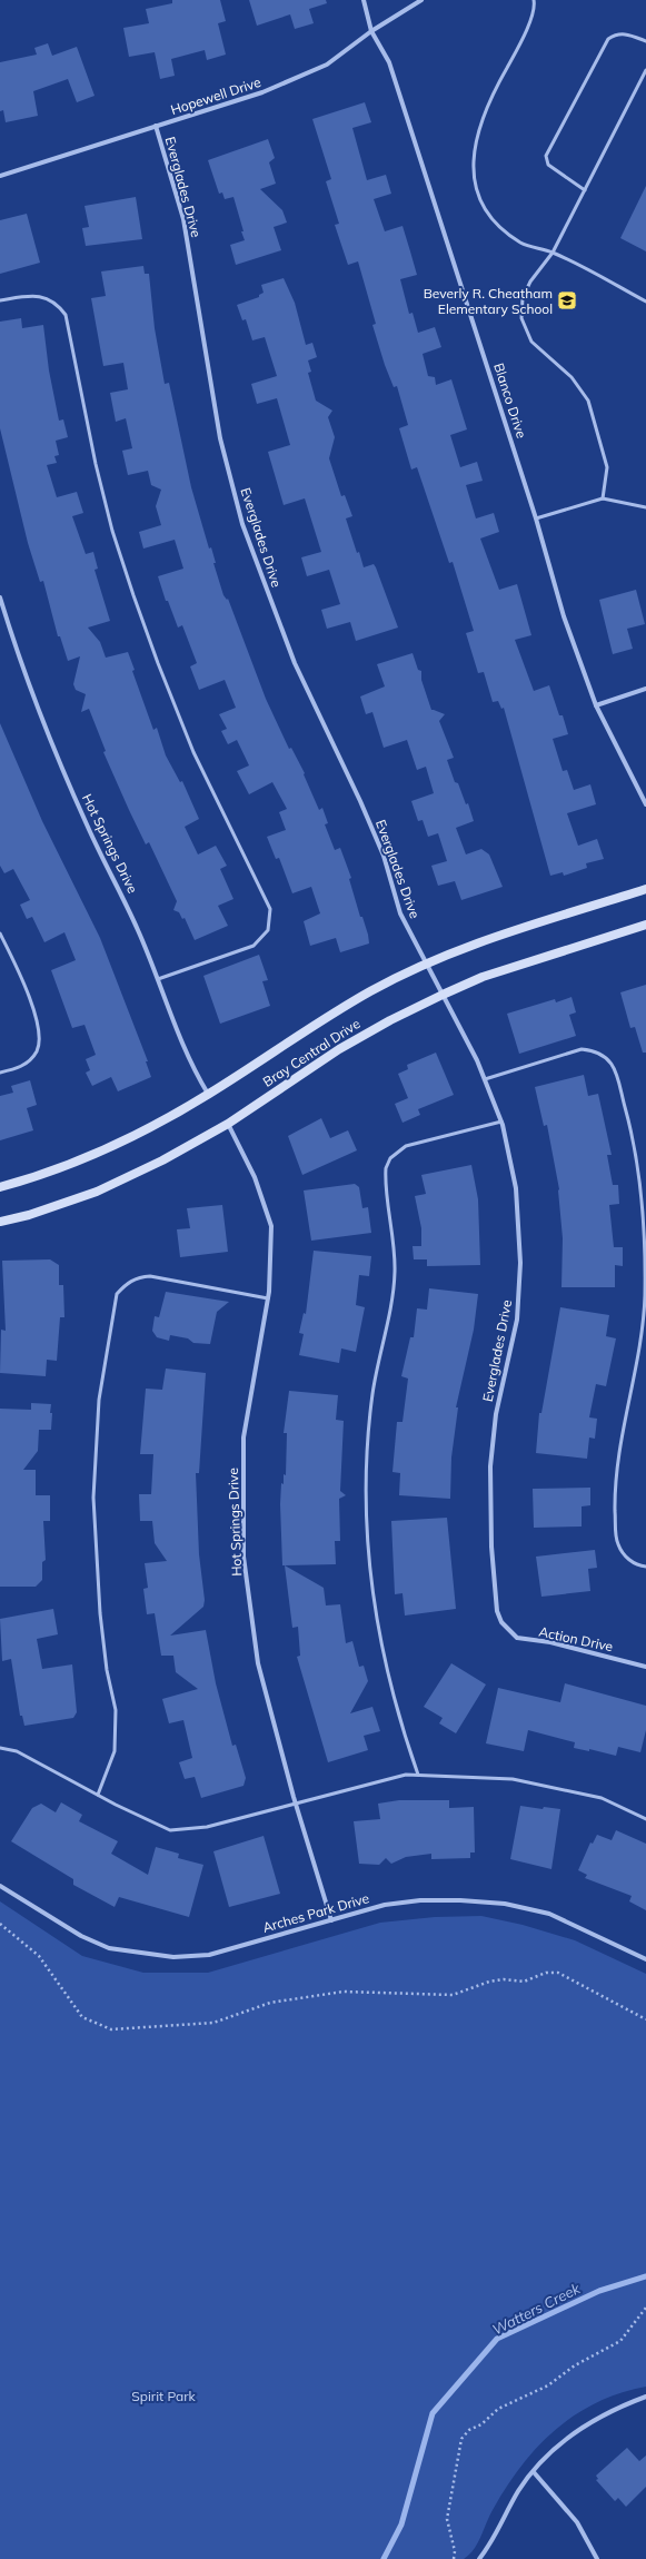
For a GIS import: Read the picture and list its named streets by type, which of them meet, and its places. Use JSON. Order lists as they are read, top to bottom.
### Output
{
  "streets": {
    "street": [
      "Hopewell Drive",
      "Everglades Drive",
      "Blanco Drive",
      "Hot Springs Drive",
      "Bray Central Drive",
      "Action Drive",
      "Arches Park Drive"
    ]
  },
  "crossings": [
    ["Hopewell Drive", "Everglades Drive"],
    ["Hopewell Drive", "Blanco Drive"],
    ["Everglades Drive", "Bray Central Drive"],
    ["Everglades Drive", "Action Drive"],
    ["Hot Springs Drive", "Bray Central Drive"],
    ["Hot Springs Drive", "Arches Park Drive"]
  ],
  "water": ["Watters Creek"],
  "parks": ["Spirit Park"],
  "places": {
    "school or university": ["Beverly R. Cheatham Elementary School"]
  }
}
